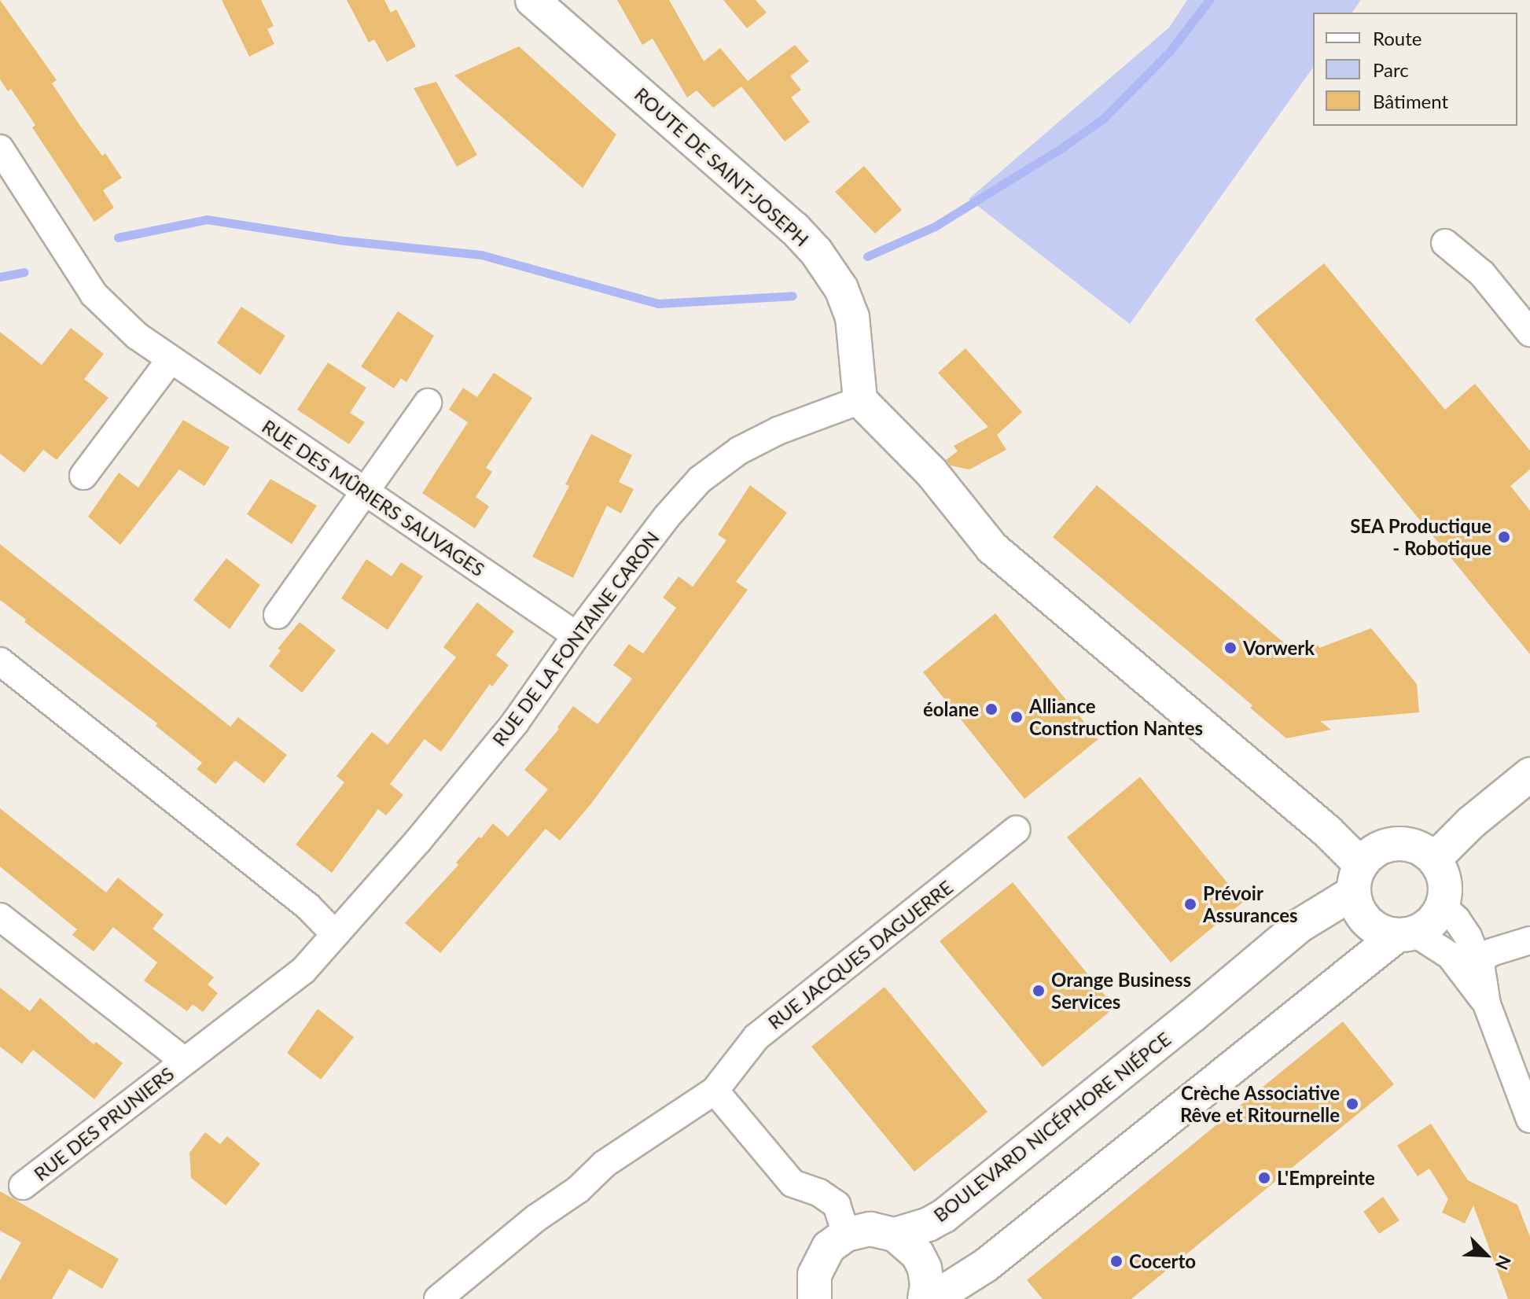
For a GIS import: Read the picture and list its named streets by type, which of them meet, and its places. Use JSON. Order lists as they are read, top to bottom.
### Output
{
  "streets": {
    "street": [
      "ROUTE DE SAINT-JOSEPH",
      "RUE DES MÛRIERS SAUVAGES",
      "RUE DE LA FONTAINE CARON",
      "RUE JACQUES DAGUERRE",
      "RUE DES PRUNIERS",
      "BOULEVARD NICÉPHORE NIÉPCE"
    ]
  },
  "crossings": [
    ["ROUTE DE SAINT-JOSEPH", "RUE DE LA FONTAINE CARON"],
    ["RUE DES MÛRIERS SAUVAGES", "RUE DE LA FONTAINE CARON"],
    ["RUE DE LA FONTAINE CARON", "RUE DES PRUNIERS"]
  ],
  "places": [
    "SEA Productique - Robotique",
    "Vorwerk",
    "éolane",
    "Alliance Construction Nantes",
    "Prévoir Assurances",
    "Orange Business Services",
    "Crèche Associative Rêve et Ritournelle",
    "L'Empreinte",
    "Cocerto"
  ],
  "legend": ["Route", "Parc", "Bâtiment"],
  "north": "bottom right"
}
